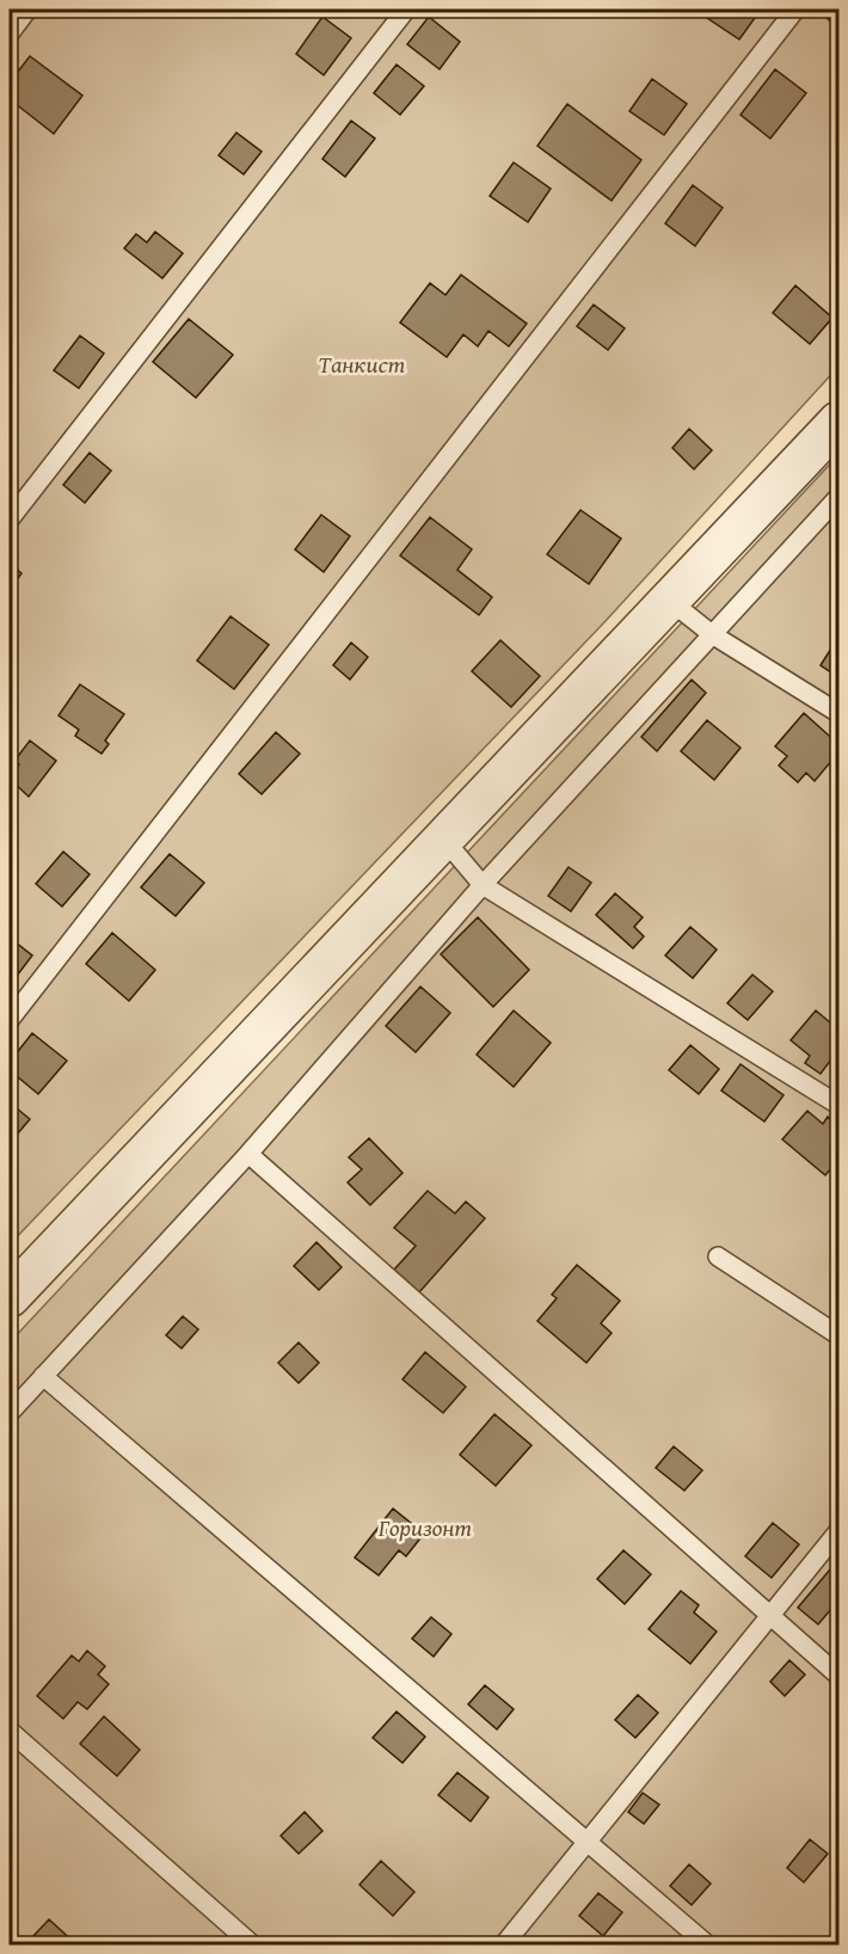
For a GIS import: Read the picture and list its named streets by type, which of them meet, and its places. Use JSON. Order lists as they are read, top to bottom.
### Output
{
  "parks": ["Танкист", "Горизонт"]
}
